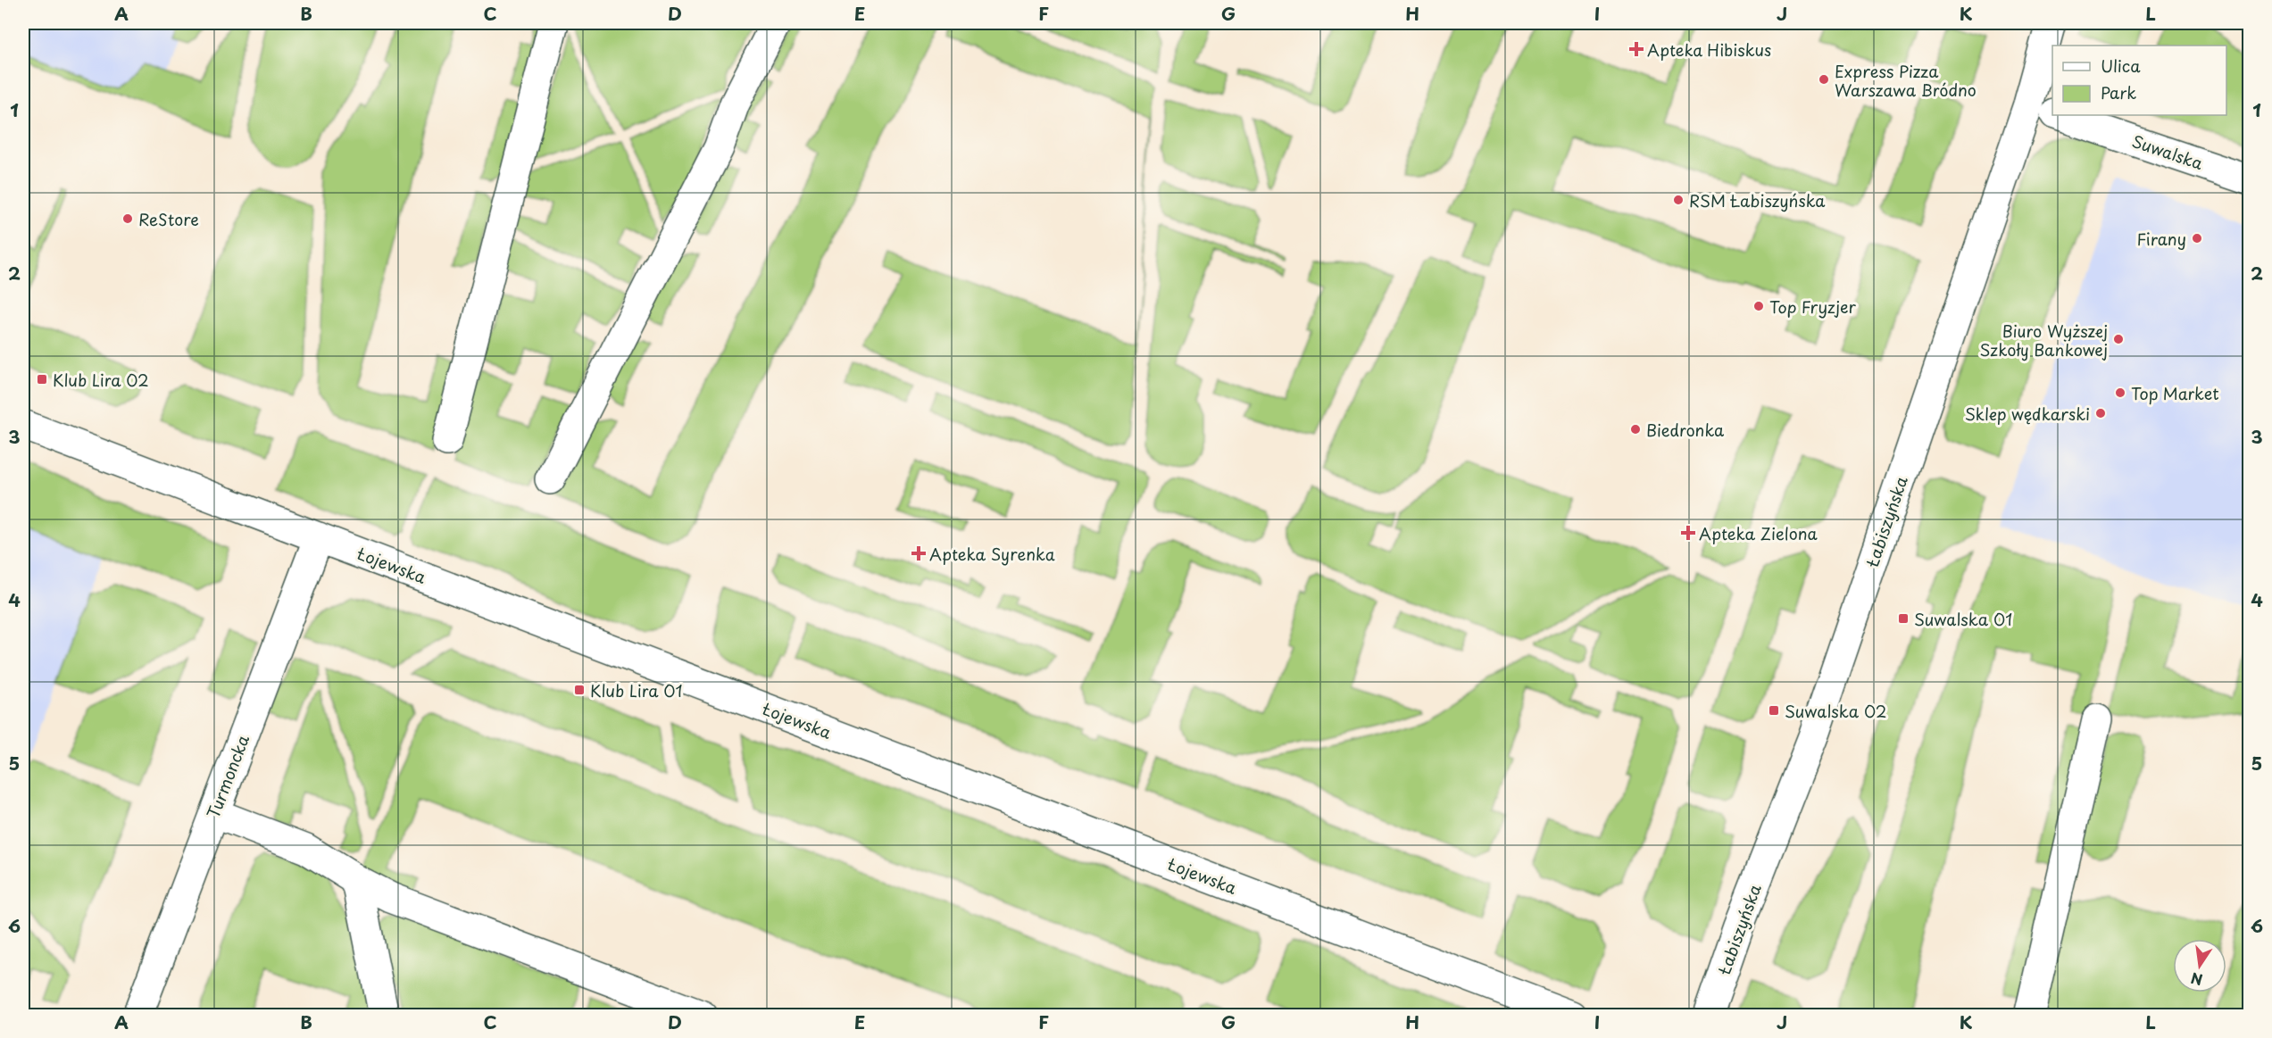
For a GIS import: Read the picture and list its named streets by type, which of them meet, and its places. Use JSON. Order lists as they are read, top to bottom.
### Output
{
  "streets": {
    "street": [
      "Suwalska",
      "Łabiszyńska",
      "Łojewska",
      "Turmoncka"
    ]
  },
  "crossings": [
    ["Łojewska", "Turmoncka"]
  ],
  "places": {
    "health": ["Apteka Hibiskus", "Apteka Zielona", "Apteka Syrenka"],
    "other": [
      "Express Pizza Warszawa Bródno",
      "RSM Łabiszyńska",
      "ReStore",
      "Firany",
      "Top Fryzjer",
      "Biuro Wyższej Szkoły Bankowej",
      "Top Market",
      "Sklep wędkarski",
      "Biedronka"
    ],
    "transit": [
      "Klub Lira 02",
      "Suwalska 01",
      "Klub Lira 01",
      "Suwalska 02"
    ]
  },
  "legend": ["Ulica", "Park"],
  "north": "bottom",
  "grid": {
    "columns": [
      "A",
      "B",
      "C",
      "D",
      "E",
      "F",
      "G",
      "H",
      "I",
      "J",
      "K",
      "L"
    ],
    "rows": [
      "1",
      "2",
      "3",
      "4",
      "5",
      "6"
    ]
  }
}
